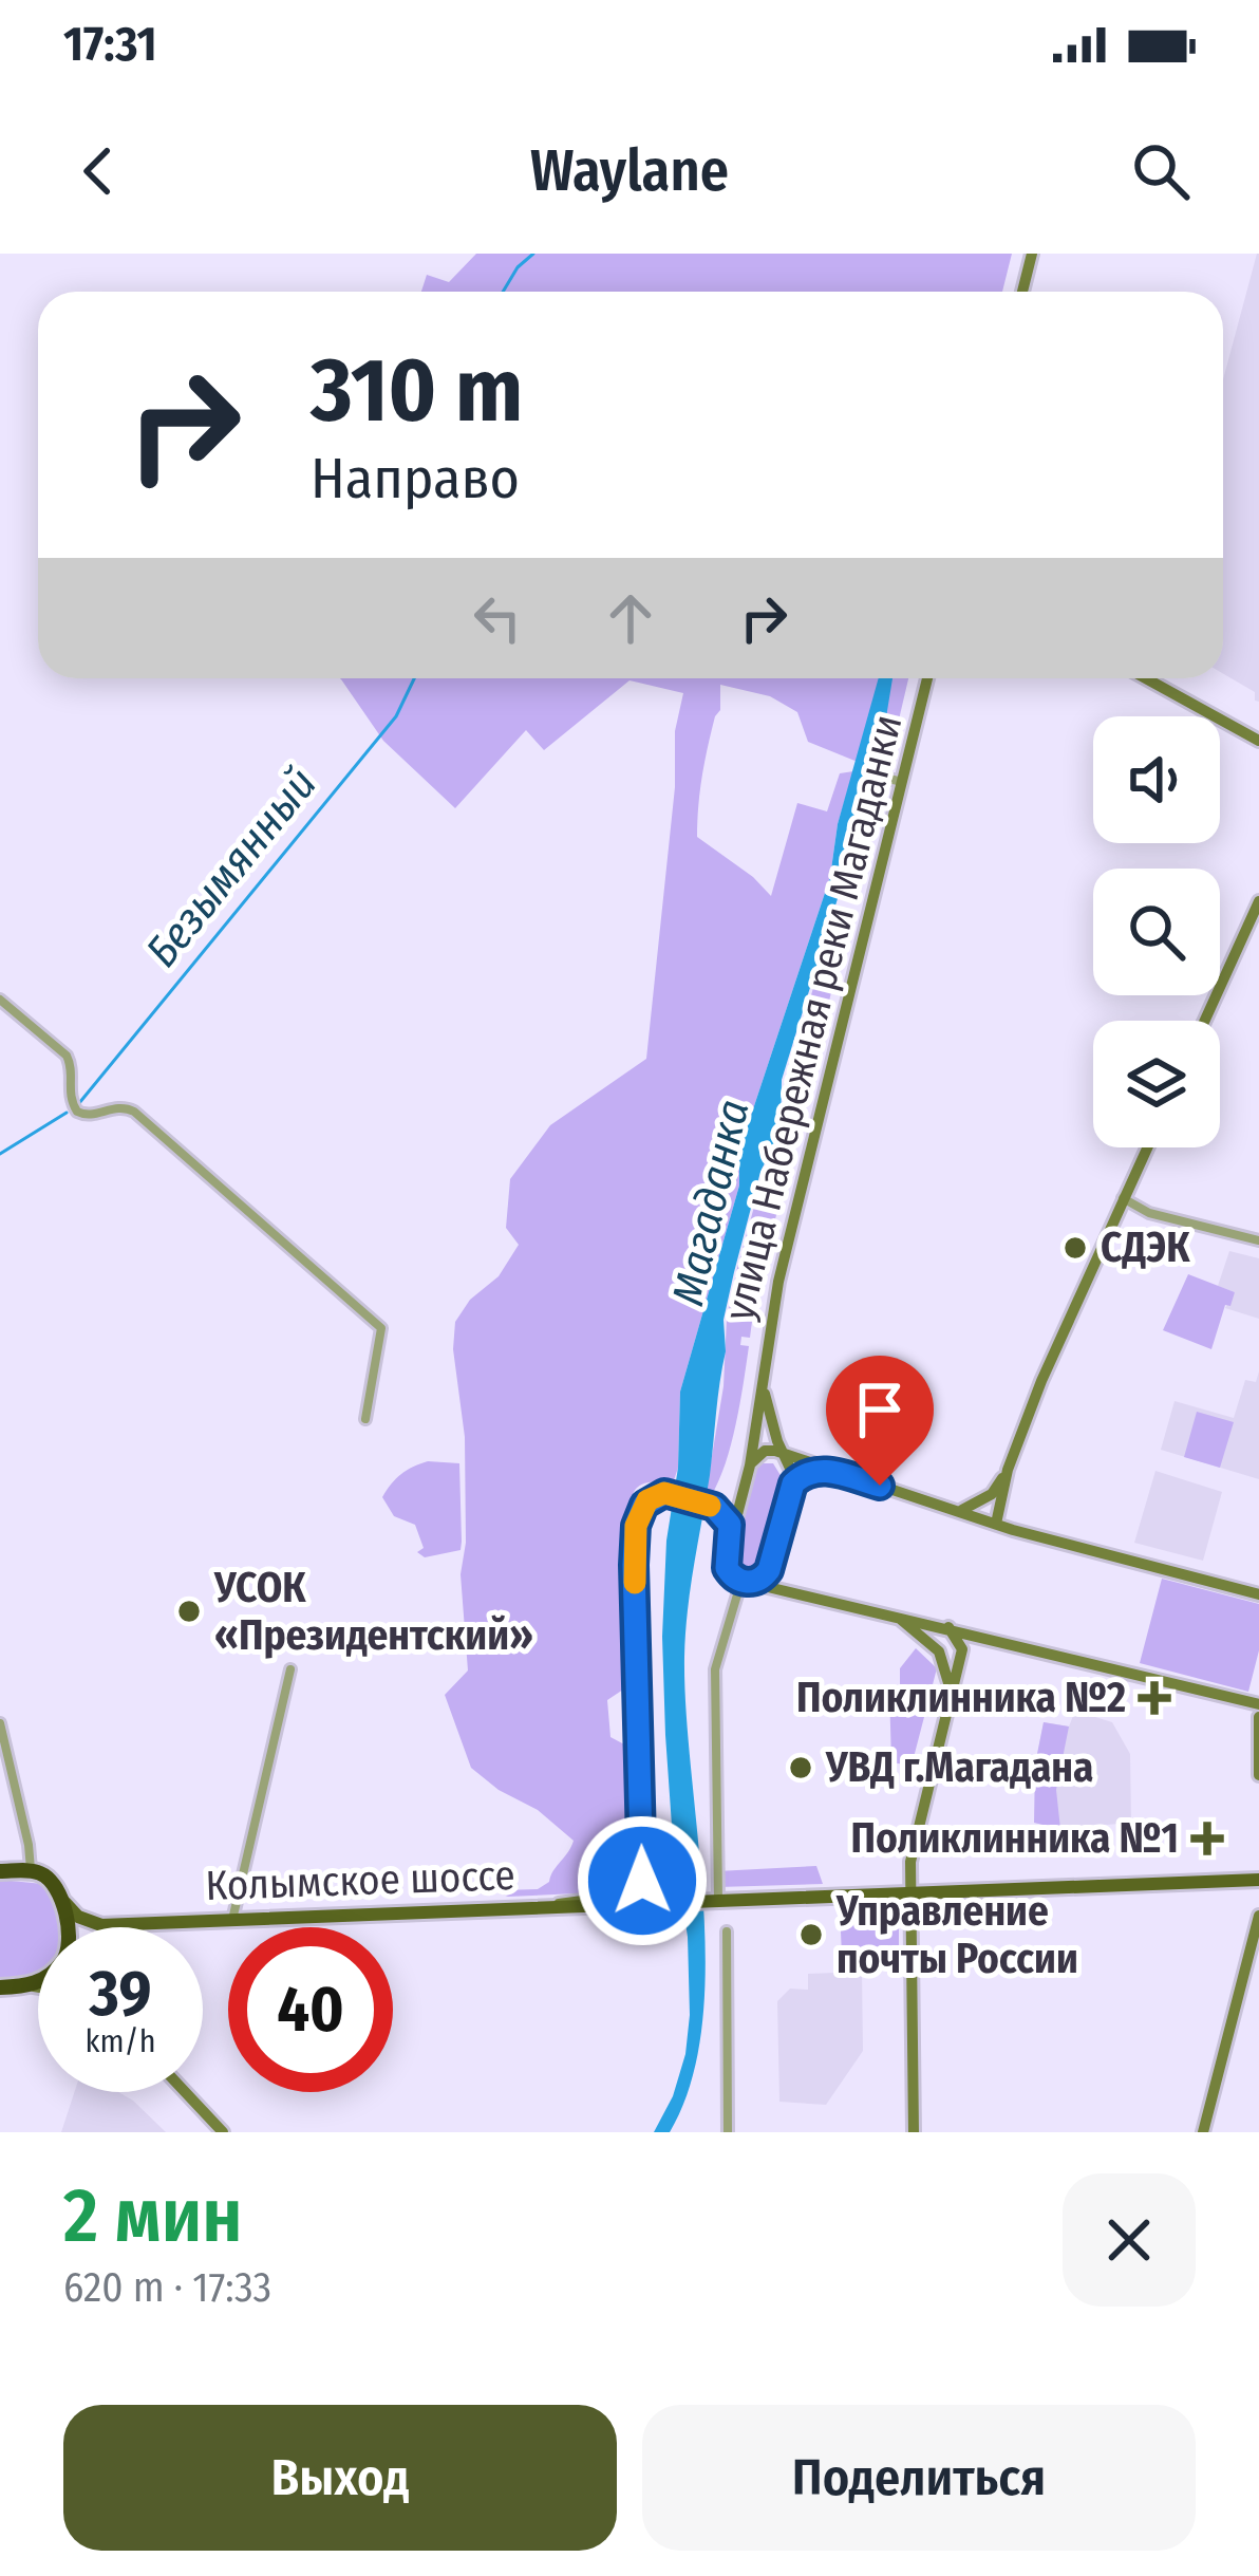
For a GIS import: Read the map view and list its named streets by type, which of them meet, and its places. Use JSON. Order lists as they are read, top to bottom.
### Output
{
  "streets": {
    "main road": ["Колымское шоссе"],
    "street": ["улица Набережная реки Магаданки"]
  },
  "water": ["Безымянный", "Магаданка"],
  "places": {
    "other": [
      "СДЭК",
      "УСОК «Президентский»",
      "УВД г.Магадана",
      "Управление почты России"
    ],
    "health": ["Поликлинника №2", "Поликлинника №1"]
  },
  "page": {
    "status": "17:31",
    "header": "Waylane",
    "turn": ["310 m", "Направо"],
    "speed": "39 km/h",
    "limit": "40",
    "heading": ["2 мин", "620 m · 17:33"],
    "buttons": ["Выход", "Поделиться"]
  }
}
